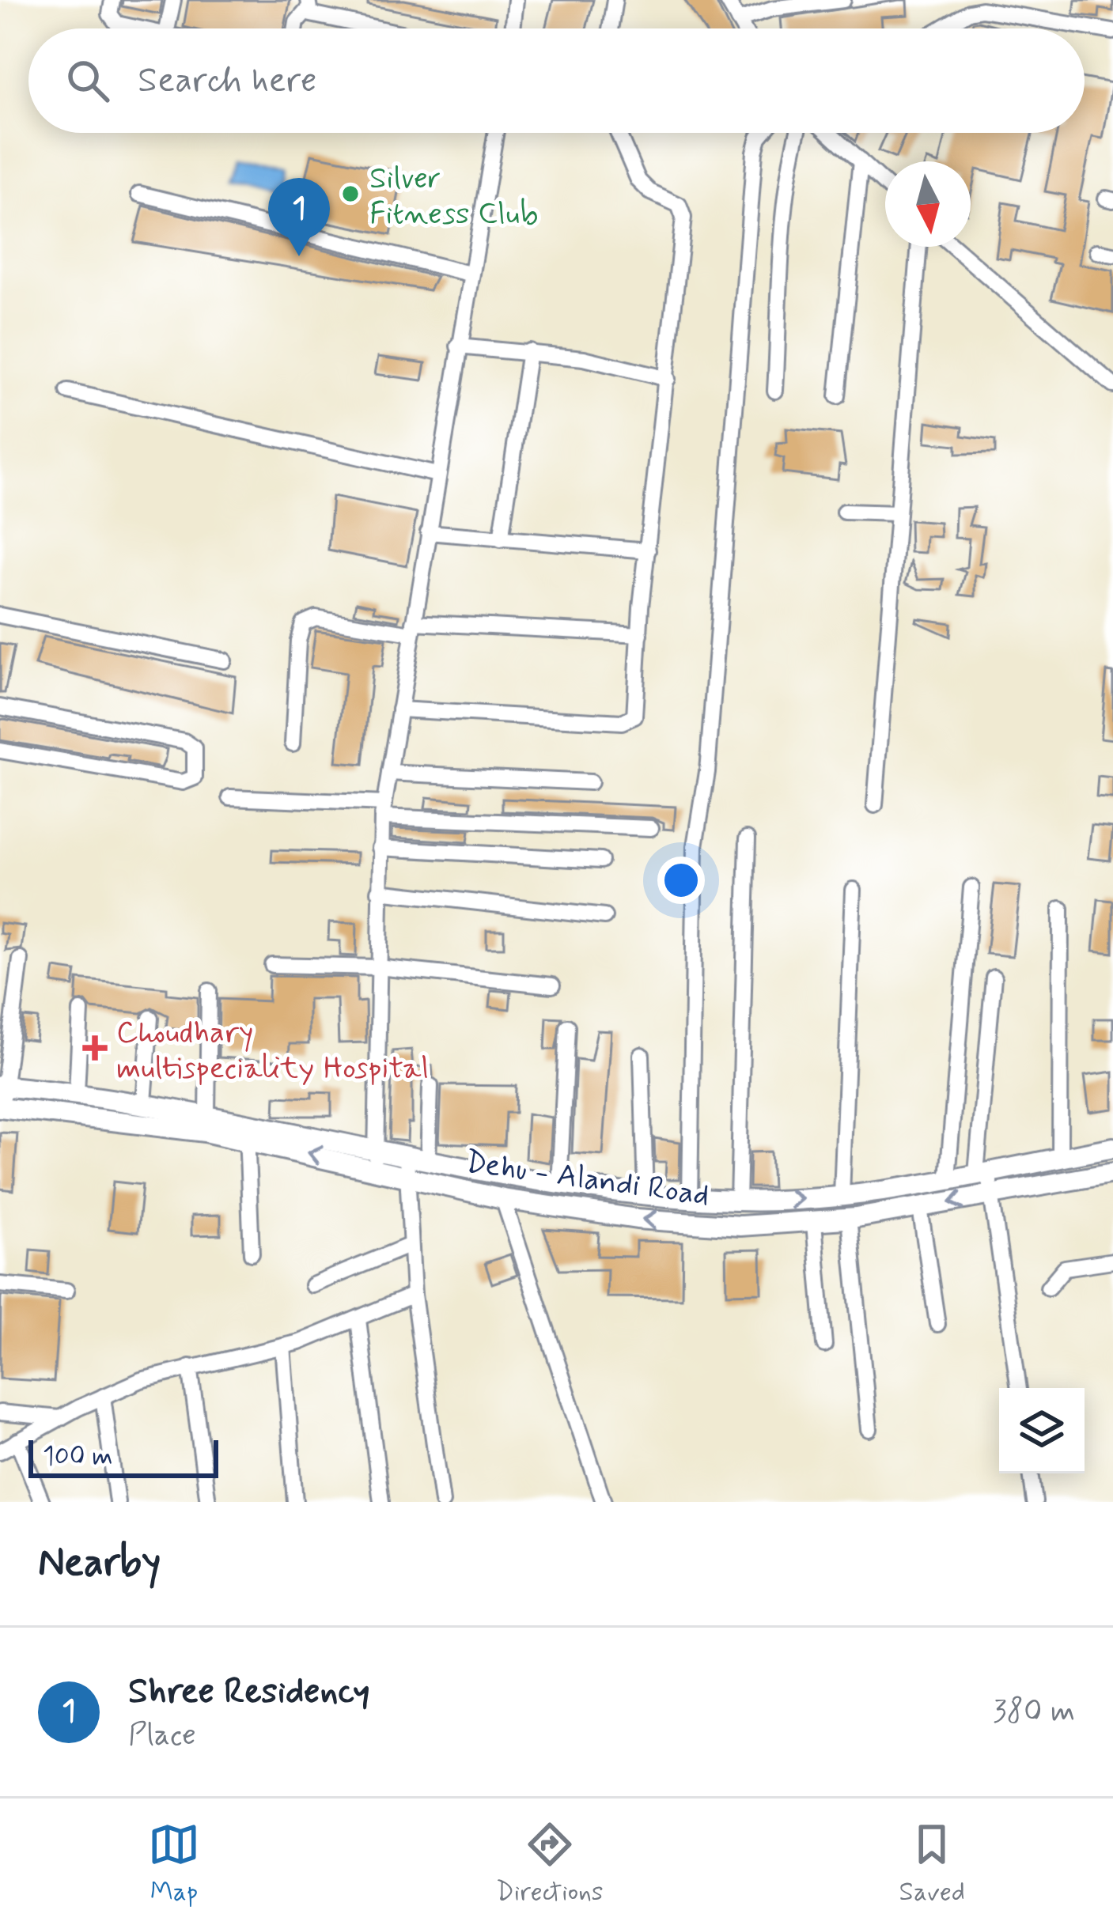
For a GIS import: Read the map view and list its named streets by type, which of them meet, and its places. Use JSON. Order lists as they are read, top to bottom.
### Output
{
  "streets": {
    "main road": ["Dehu - Alandi Road"]
  },
  "places": {
    "other": ["Silver Fitness Club"],
    "health": ["Choudhary multispeciality Hospital"]
  },
  "scale_bar": "100 m",
  "north": "bottom",
  "page": {
    "search": "Search here",
    "pins": "1",
    "scale": "100 m",
    "heading": "Nearby",
    "list": [
      {
        "mark": "1",
        "name": "Shree Residency",
        "note": "Place",
        "value": "380 m"
      }
    ],
    "nav": ["Map", "Directions", "Saved"]
  }
}
